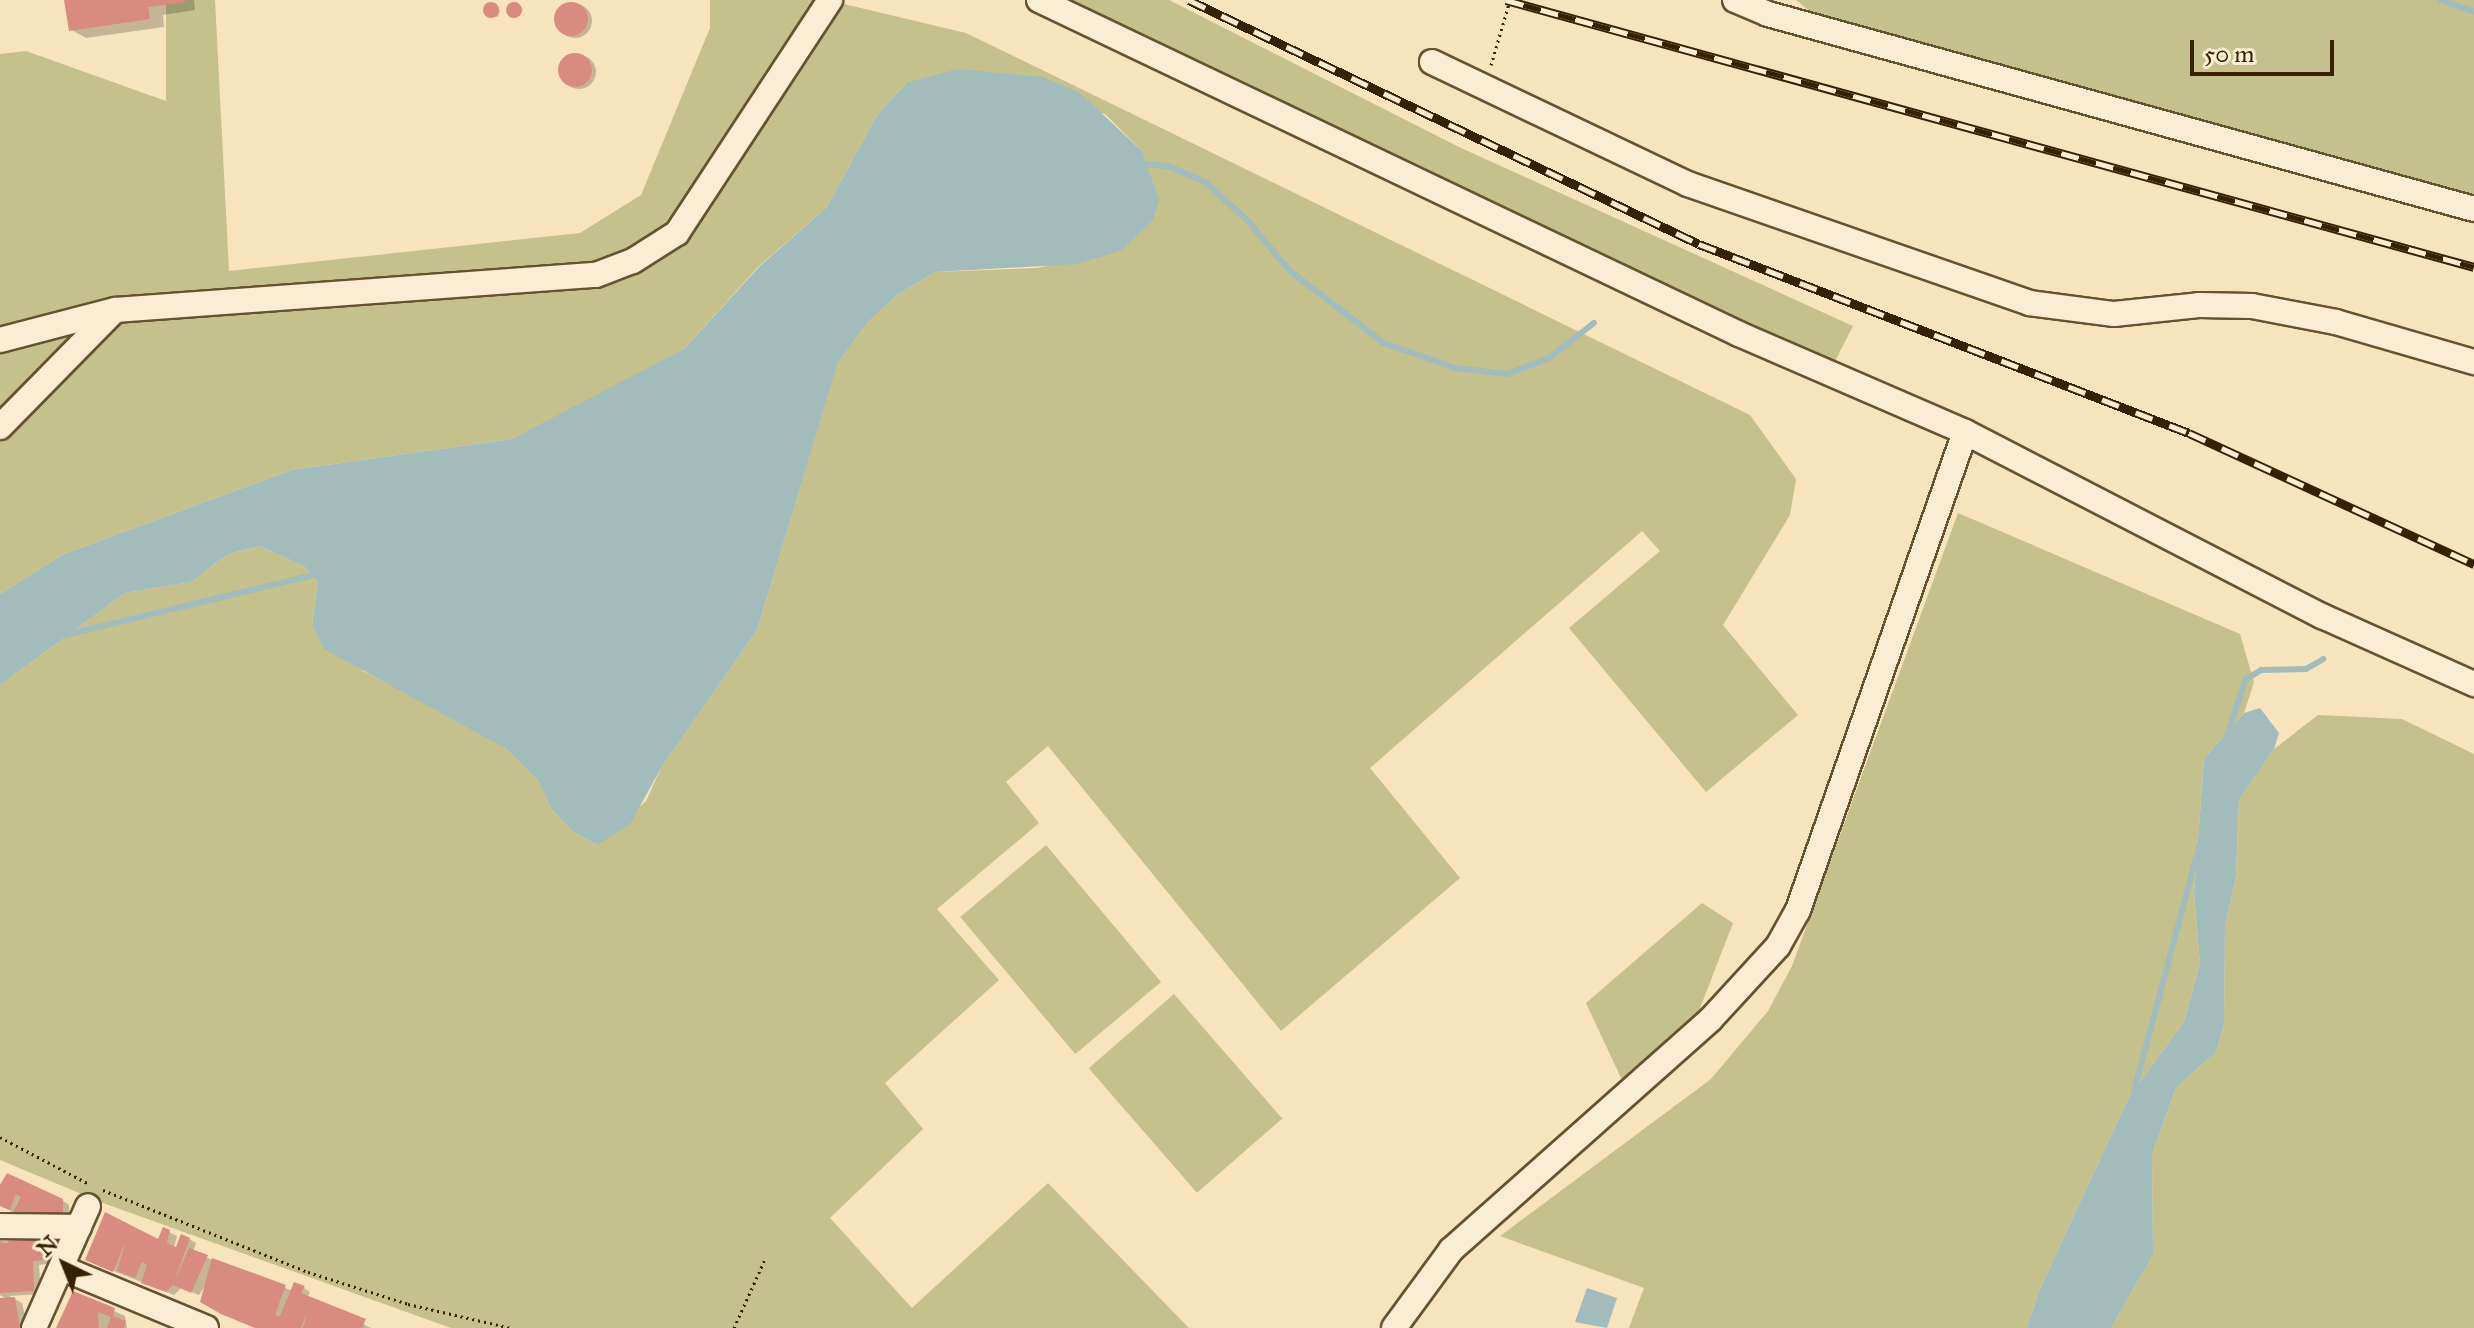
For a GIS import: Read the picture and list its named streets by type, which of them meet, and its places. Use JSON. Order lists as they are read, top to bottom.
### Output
{
  "scale_bar": "50 m",
  "north": "top left"
}
